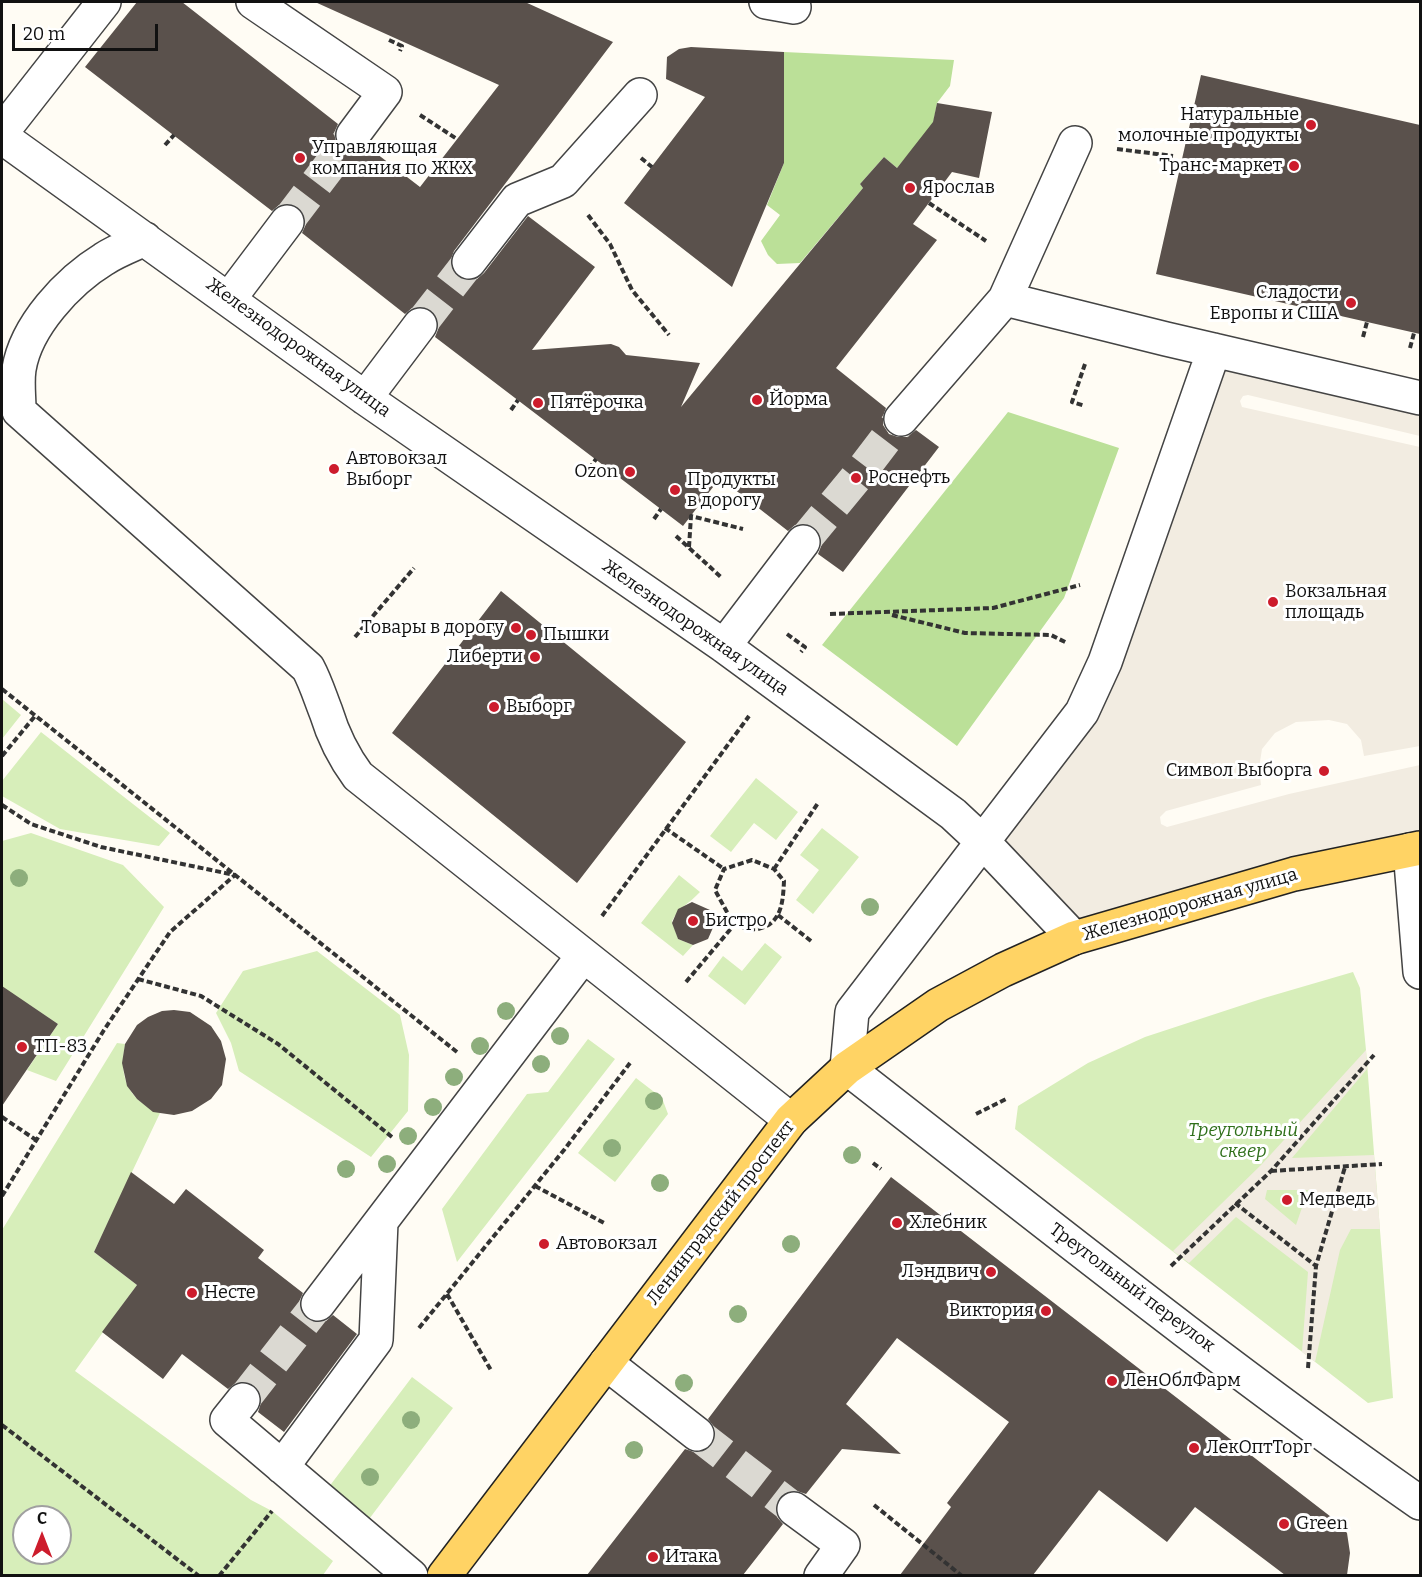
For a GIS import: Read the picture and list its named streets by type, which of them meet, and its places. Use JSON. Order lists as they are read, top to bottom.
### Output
{
  "streets": {
    "main road": ["Железнодорожная улица", "Ленинградский проспект"],
    "street": ["Треугольный переулок"]
  },
  "crossings": [
    ["Железнодорожная улица", "Ленинградский проспект"],
    ["Ленинградский проспект", "Треугольный переулок"]
  ],
  "parks": ["Треугольный сквер"],
  "places": [
    "Натуральные молочные продукты",
    "Управляющая компания по ЖКХ",
    "Транс-маркет",
    "Ярослав",
    "Сладости Европы и США",
    "Йорма",
    "Пятёрочка",
    "Автовокзал Выборг",
    "Ozon",
    "Роснефть",
    "Продукты в дорогу",
    "Вокзальная площадь",
    "Товары в дорогу",
    "Пышки",
    "Либерти",
    "Выборг",
    "Символ Выборга",
    "Бистро",
    "ТП-83",
    "Медведь",
    "Хлебник",
    "Автовокзал",
    "Лэндвич",
    "Несте",
    "Виктория",
    "ЛенОблФарм",
    "ЛекОптТорг",
    "Green",
    "Итака"
  ],
  "scale_bar": "20 m",
  "north": "top"
}
